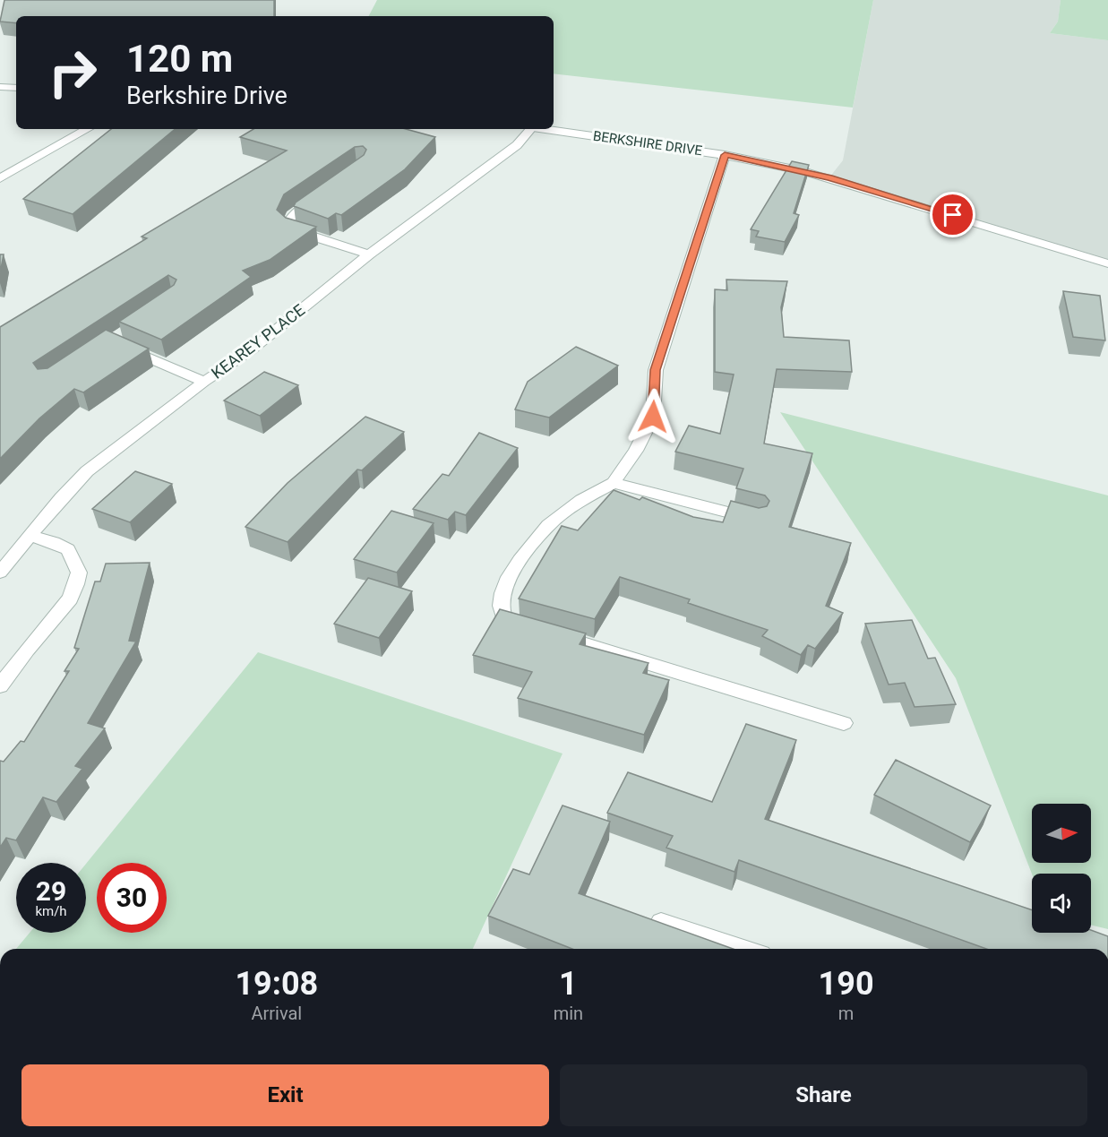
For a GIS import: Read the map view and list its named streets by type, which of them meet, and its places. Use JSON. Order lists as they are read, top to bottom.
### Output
{
  "streets": {
    "street": ["BERKSHIRE DRIVE", "KEAREY PLACE"]
  },
  "north": "right",
  "page": {
    "turn": ["120 m", "Berkshire Drive"],
    "speed": "29 km/h",
    "limit": "30",
    "eta": [
      "19:08",
      "Arrival",
      "1",
      "min",
      "190",
      "m"
    ],
    "buttons": ["Exit", "Share"]
  }
}
